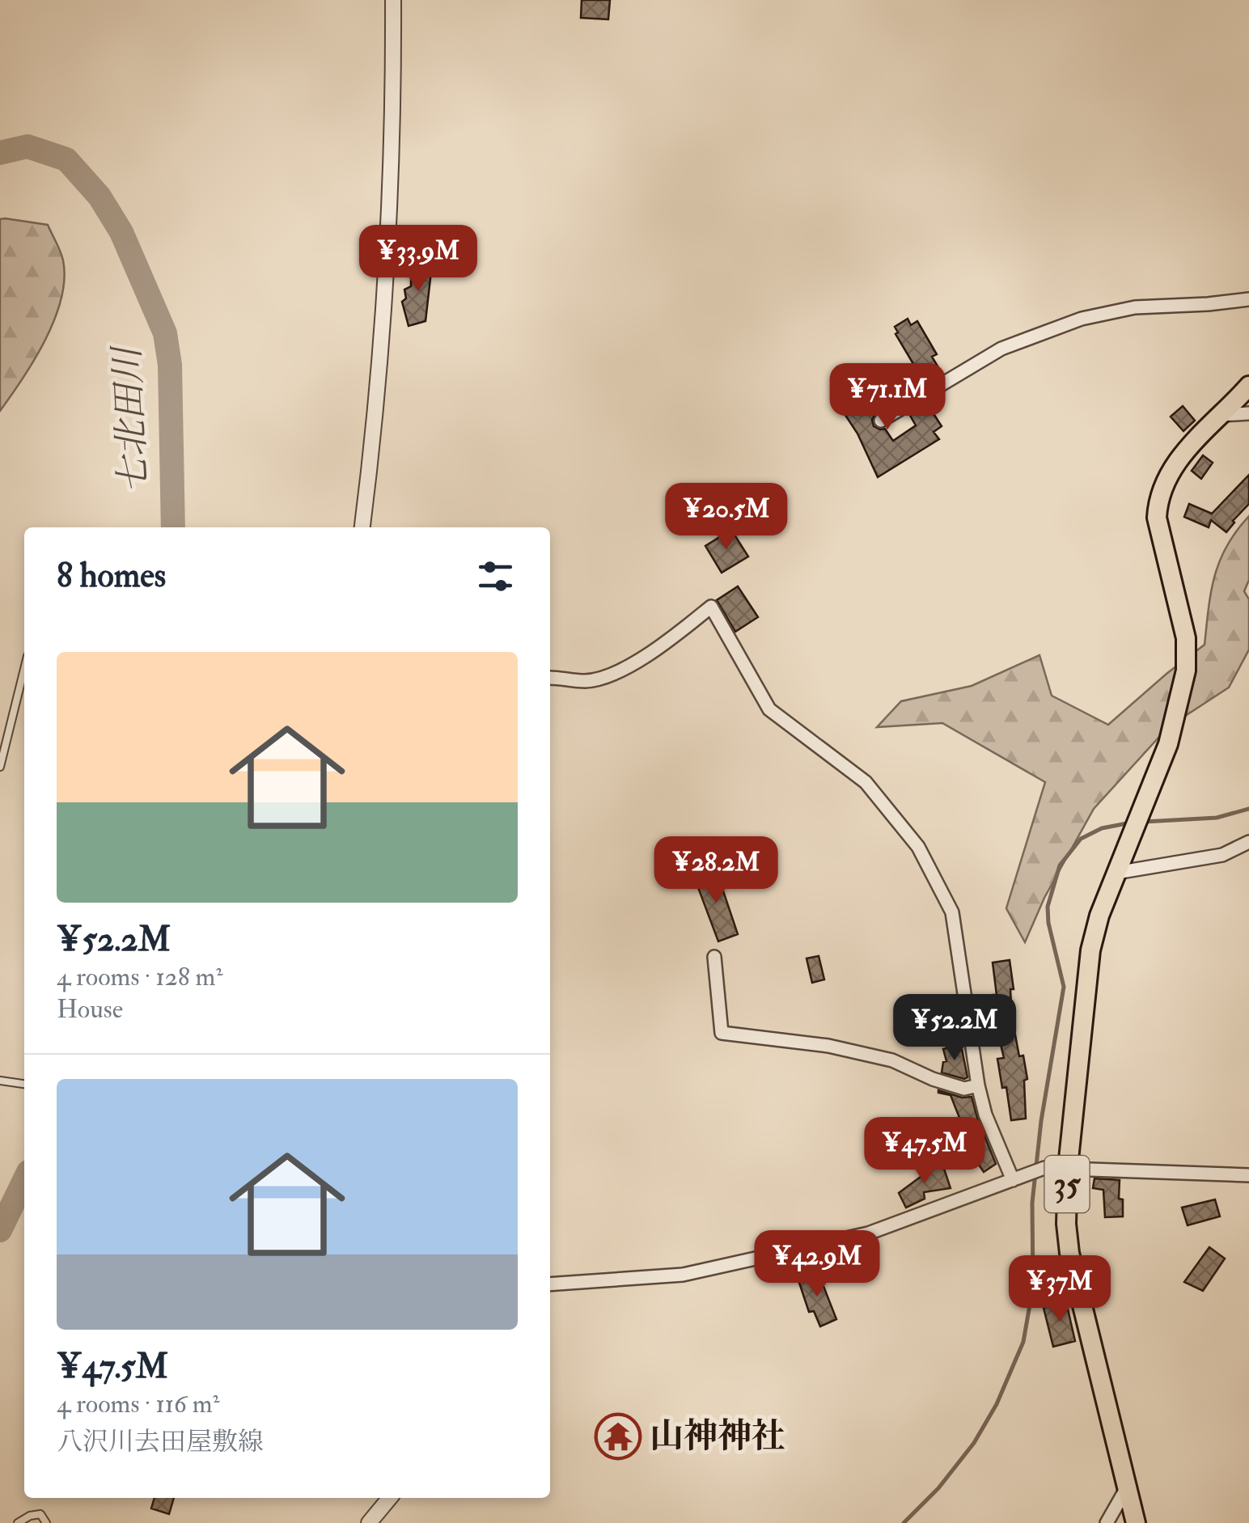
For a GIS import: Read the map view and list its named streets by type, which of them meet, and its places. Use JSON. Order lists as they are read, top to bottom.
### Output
{
  "streets": {
    "main road": ["35"]
  },
  "water": ["七北田川"],
  "places": {
    "temple": ["山神神社"]
  },
  "page": {
    "price": [
      "¥33.9M",
      "¥71.1M",
      "¥20.5M",
      "¥28.2M",
      "¥52.2M",
      "¥47.5M",
      "¥42.9M",
      "¥37M"
    ],
    "heading": "8 homes",
    "list": [
      {
        "name": "¥52.2M",
        "note": "4 rooms · 128 m² · House"
      },
      {
        "name": "¥47.5M",
        "note": "4 rooms · 116 m² · 八沢川去田屋敷線"
      }
    ]
  }
}
